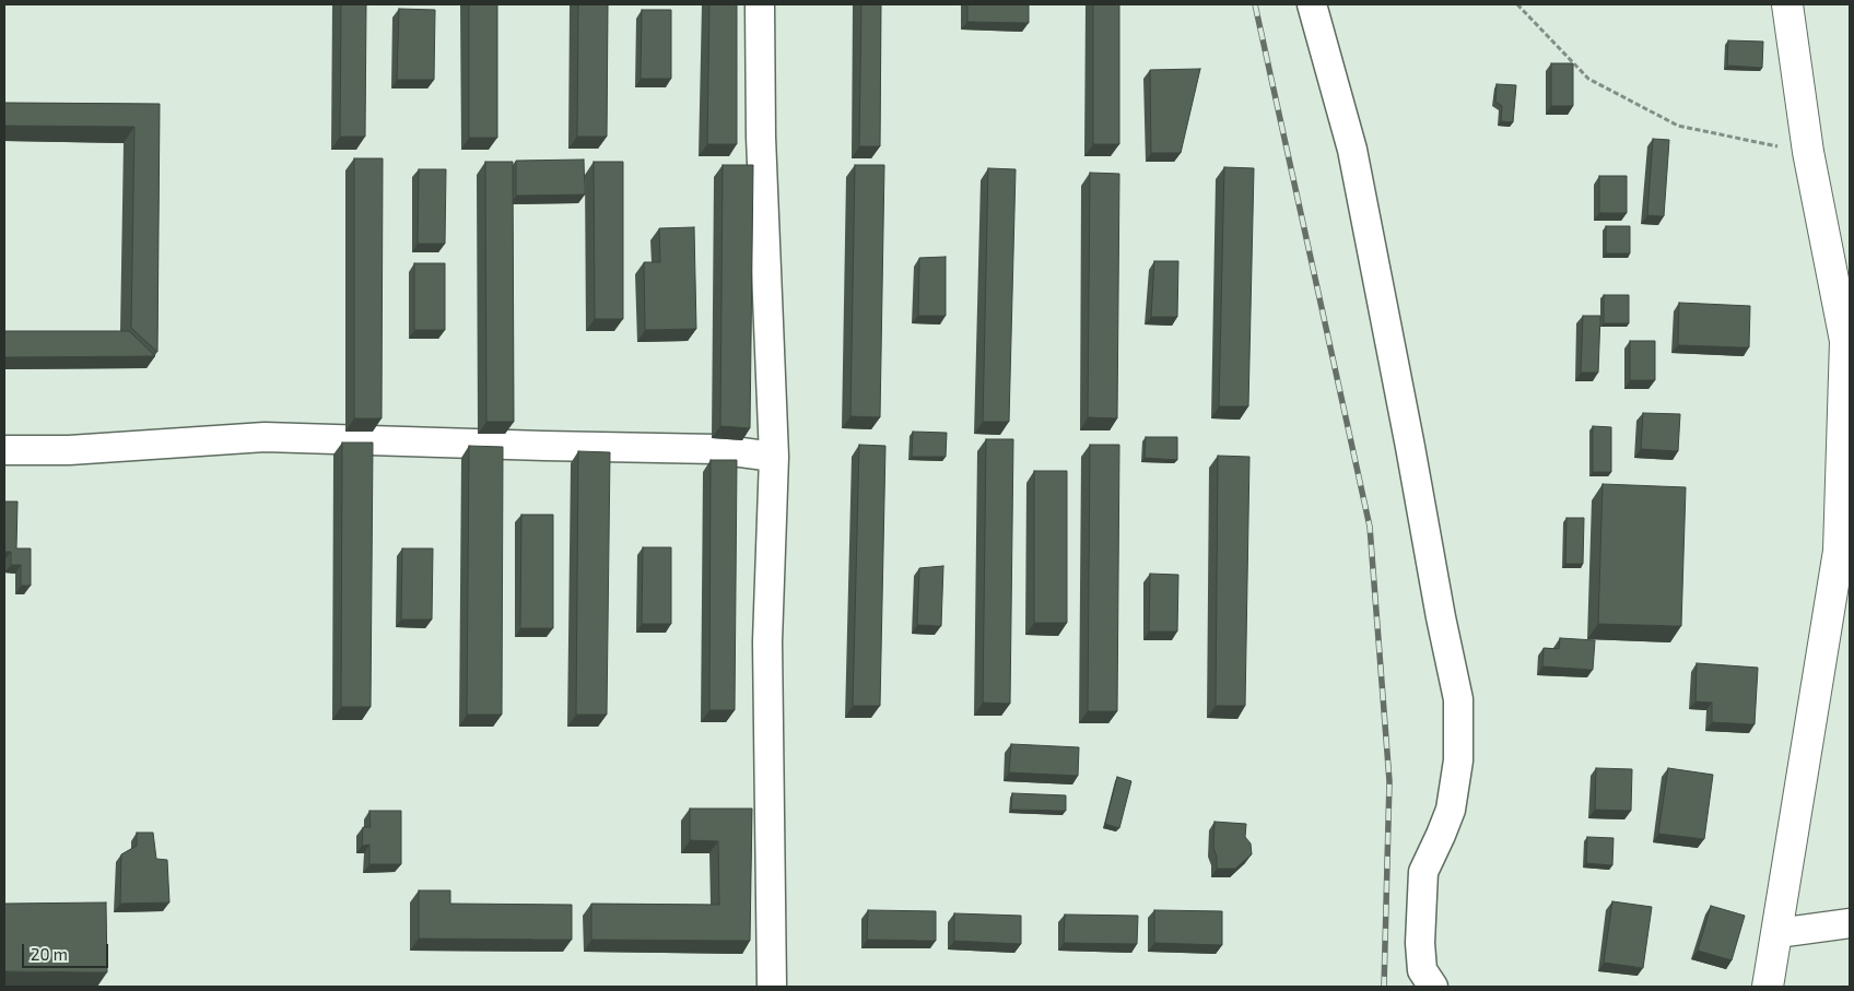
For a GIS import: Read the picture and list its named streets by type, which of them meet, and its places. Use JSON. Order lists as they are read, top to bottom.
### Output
{
  "scale_bar": "20 m"
}
